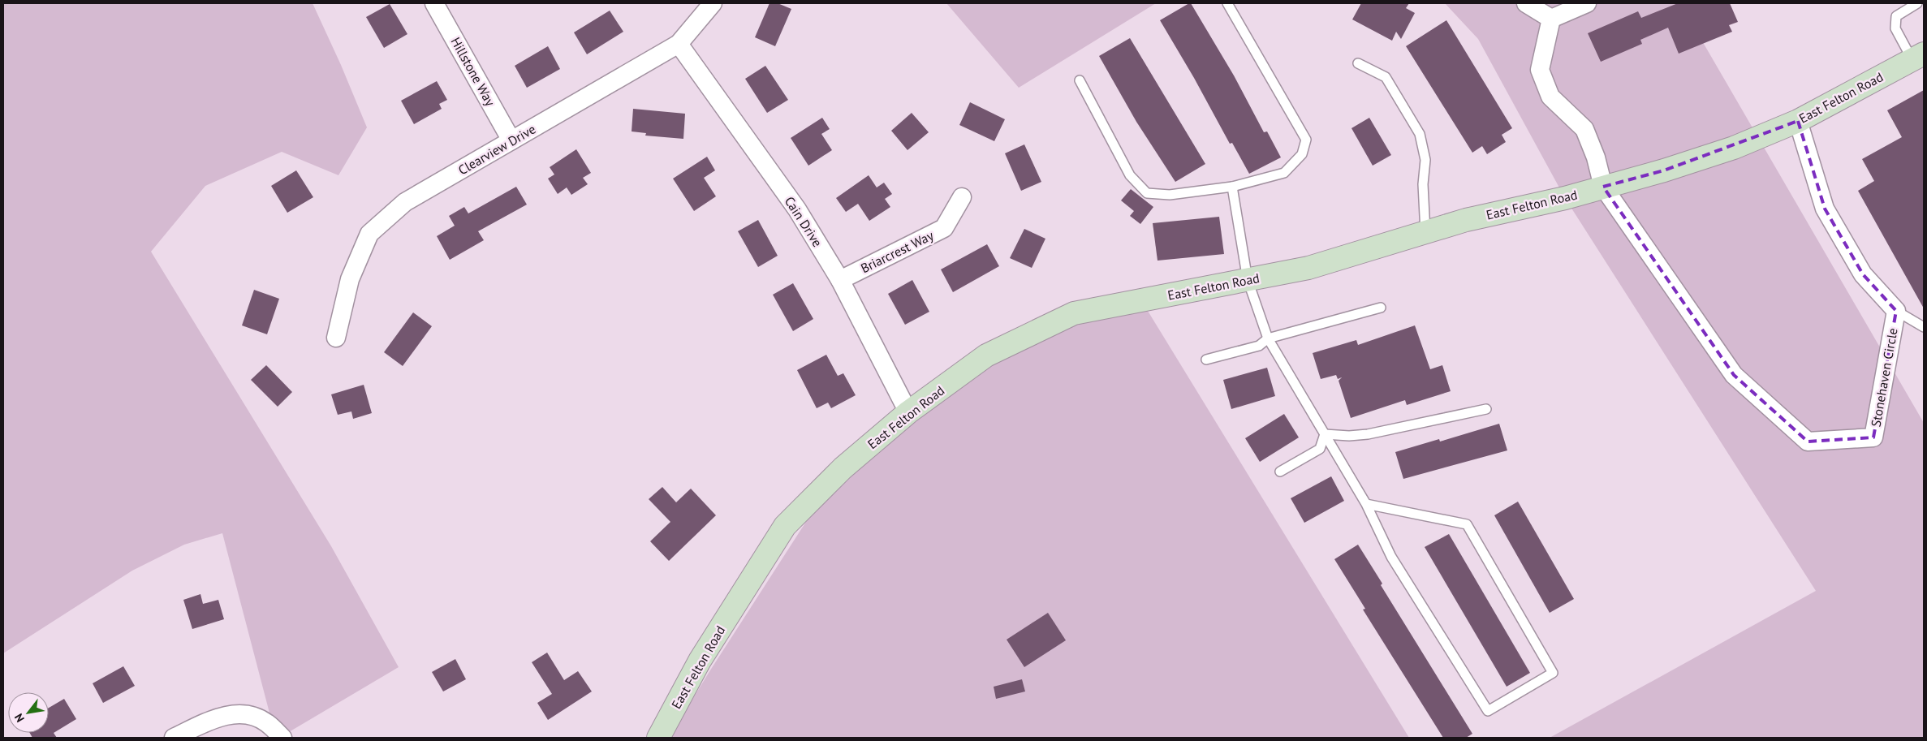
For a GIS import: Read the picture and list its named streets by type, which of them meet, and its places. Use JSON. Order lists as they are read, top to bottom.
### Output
{
  "streets": {
    "street": [
      "Hillstone Way",
      "East Felton Road",
      "Clearview Drive",
      "Cain Drive",
      "Briarcrest Way",
      "Stonehaven Circle"
    ]
  },
  "crossings": [
    ["Hillstone Way", "Clearview Drive"],
    ["East Felton Road", "Cain Drive"],
    ["East Felton Road", "Stonehaven Circle"],
    ["Clearview Drive", "Cain Drive"],
    ["Cain Drive", "Briarcrest Way"]
  ],
  "north": "bottom left"
}
